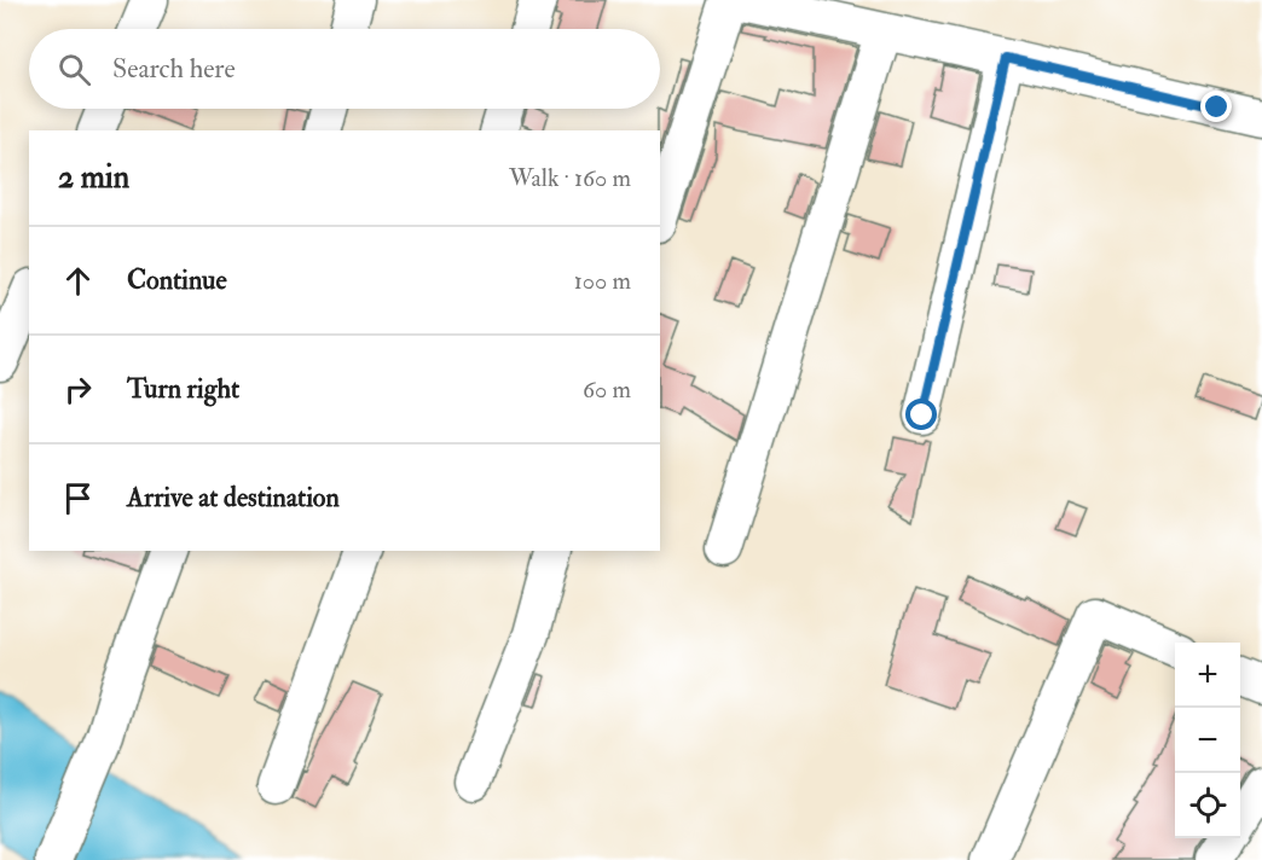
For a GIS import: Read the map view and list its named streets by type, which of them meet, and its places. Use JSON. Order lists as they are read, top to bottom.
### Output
{
  "page": {
    "search": "Search here",
    "heading": ["2 min", "Walk · 160 m"],
    "list": [
      ["Continue", "100 m"],
      ["Turn right", "60 m"],
      "Arrive at destination"
    ],
    "map_buttons": ["+", "−"]
  }
}
